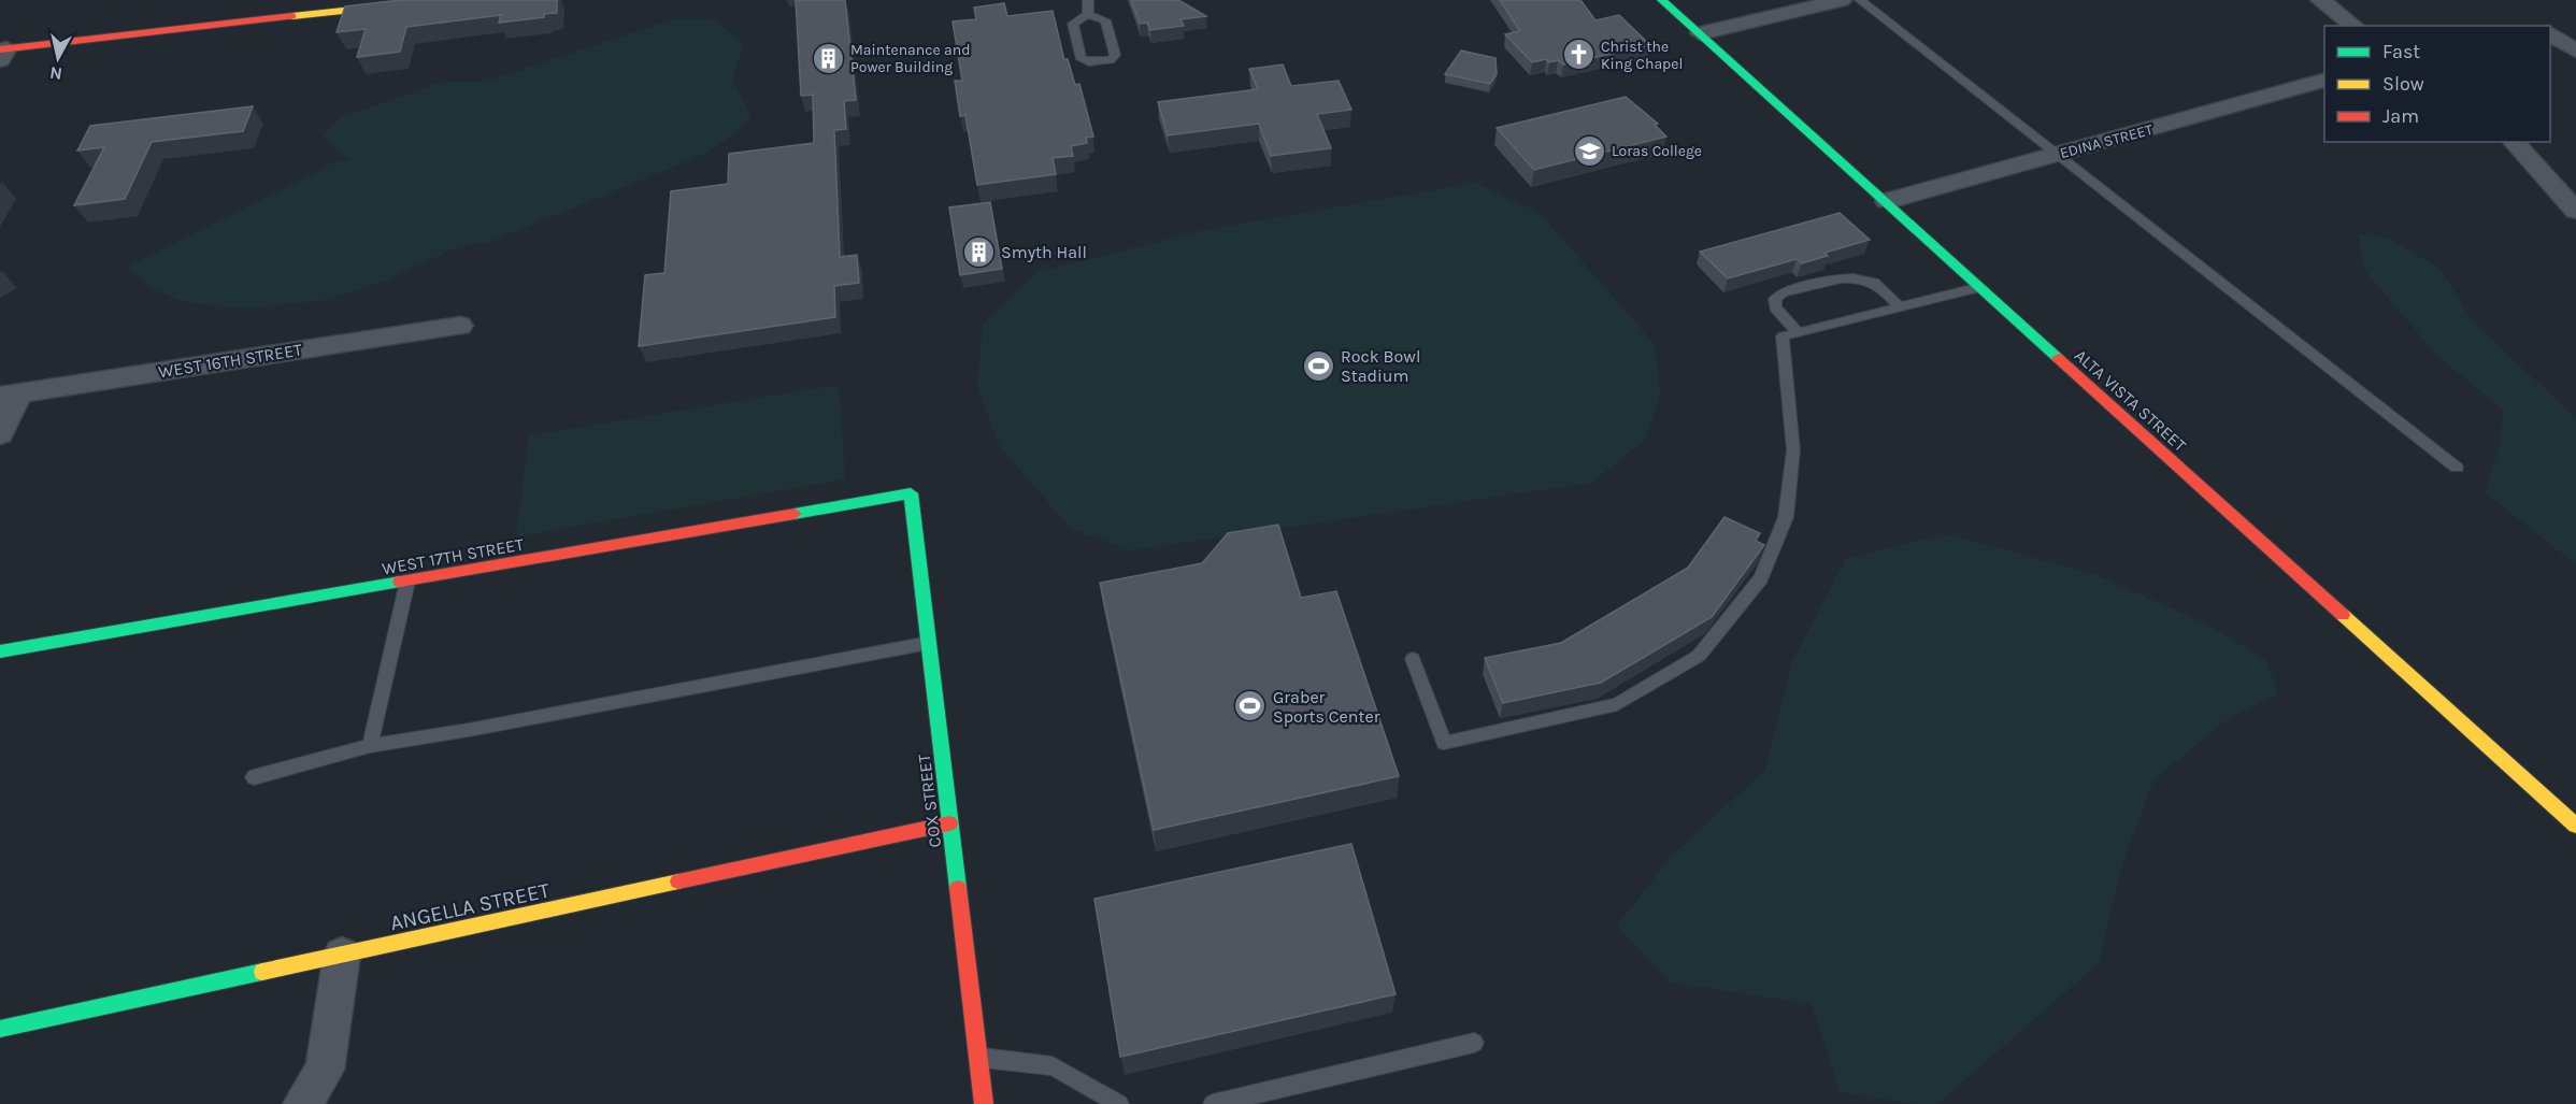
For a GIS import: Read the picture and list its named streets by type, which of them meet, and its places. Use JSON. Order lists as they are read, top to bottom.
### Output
{
  "streets": {
    "street": [
      "EDINA STREET",
      "WEST 16TH STREET",
      "ALTA VISTA STREET",
      "WEST 17TH STREET",
      "COX STREET",
      "ANGELLA STREET"
    ]
  },
  "crossings": [
    ["EDINA STREET", "ALTA VISTA STREET"],
    ["WEST 17TH STREET", "COX STREET"],
    ["COX STREET", "ANGELLA STREET"]
  ],
  "places": {
    "church": ["Christ the King Chapel"],
    "building": ["Maintenance and Power Building", "Smyth Hall"],
    "school or university": ["Loras College"],
    "sports": ["Rock Bowl Stadium", "Graber Sports Center"]
  },
  "legend": ["Fast", "Slow", "Jam"],
  "north": "bottom"
}
